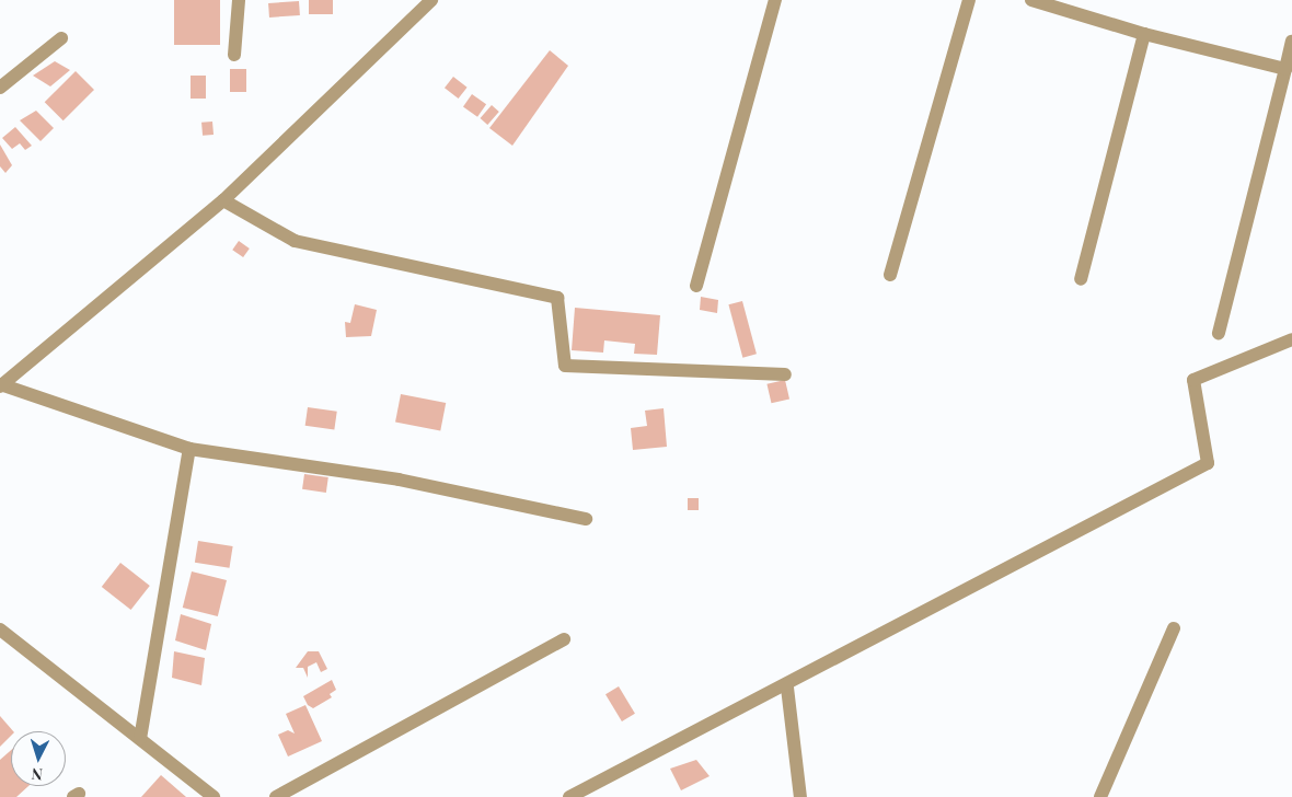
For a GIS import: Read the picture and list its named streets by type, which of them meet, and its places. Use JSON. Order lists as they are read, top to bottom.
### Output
{
  "north": "bottom"
}
